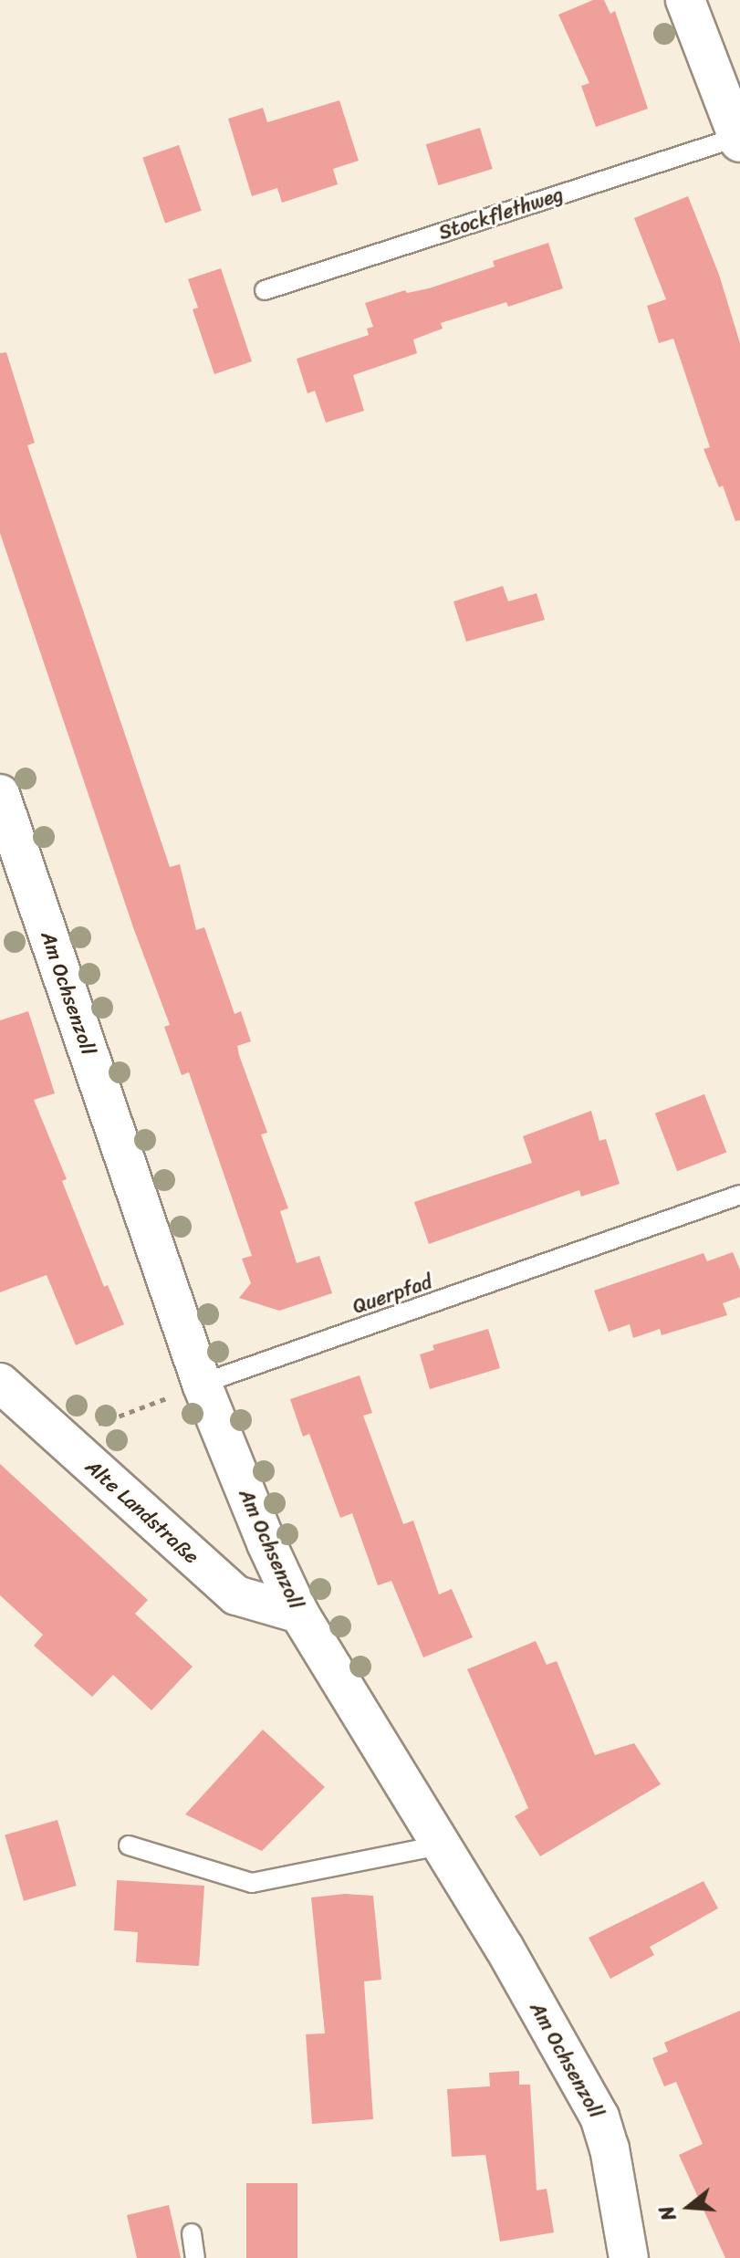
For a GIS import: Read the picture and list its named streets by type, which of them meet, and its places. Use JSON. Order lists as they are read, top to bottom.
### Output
{
  "streets": {
    "street": ["Stockflethweg", "Am Ochsenzoll", "Alte Landstraße"],
    "lane": ["Querpfad"]
  },
  "crossings": [
    ["Am Ochsenzoll", "Querpfad"],
    ["Am Ochsenzoll", "Alte Landstraße"]
  ],
  "north": "left"
}
